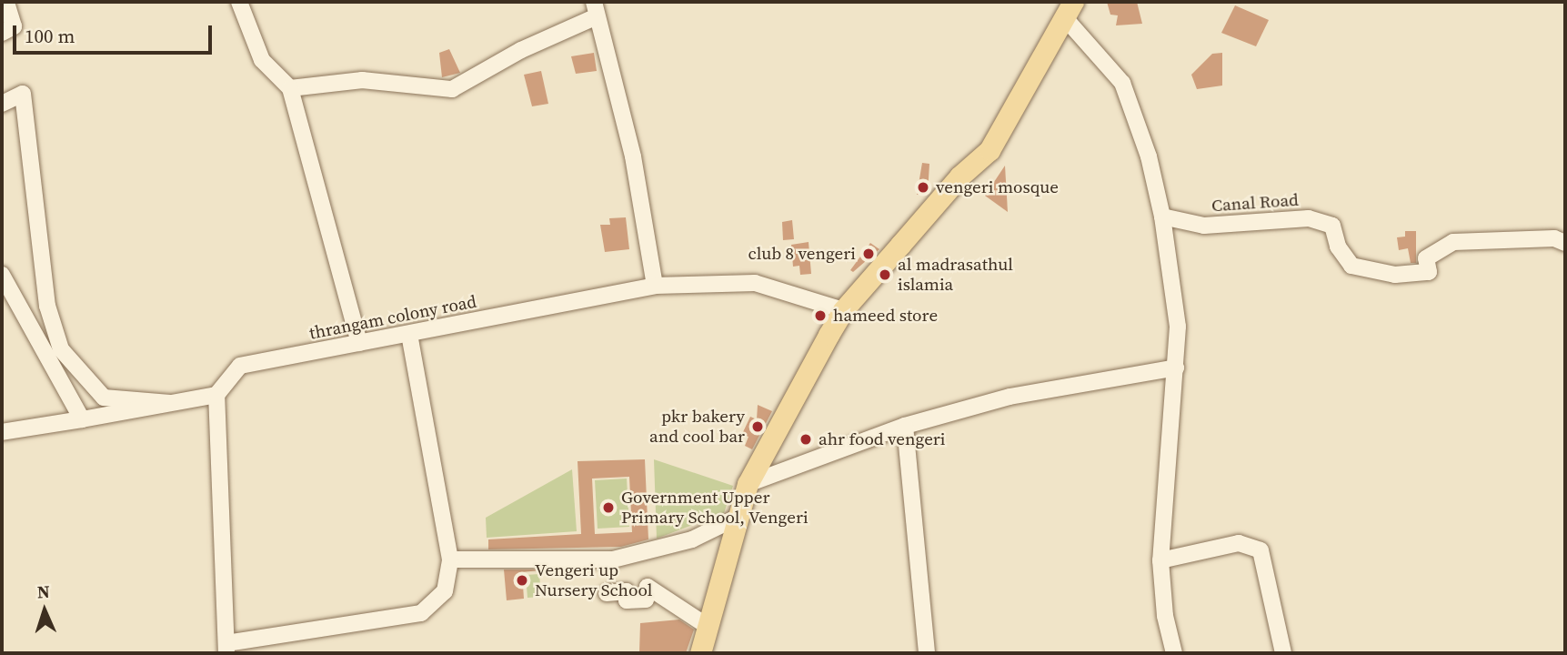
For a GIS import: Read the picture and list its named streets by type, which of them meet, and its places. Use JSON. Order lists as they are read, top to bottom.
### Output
{
  "streets": {
    "street": ["Canal Road", "thrangam colony road"]
  },
  "places": [
    "vengeri mosque",
    "club 8 vengeri",
    "al madrasathul islamia",
    "hameed store",
    "pkr bakery and cool bar",
    "ahr food vengeri",
    "Government Upper Primary School, Vengeri",
    "Vengeri up Nursery School"
  ],
  "scale_bar": "100 m",
  "north": "top"
}
